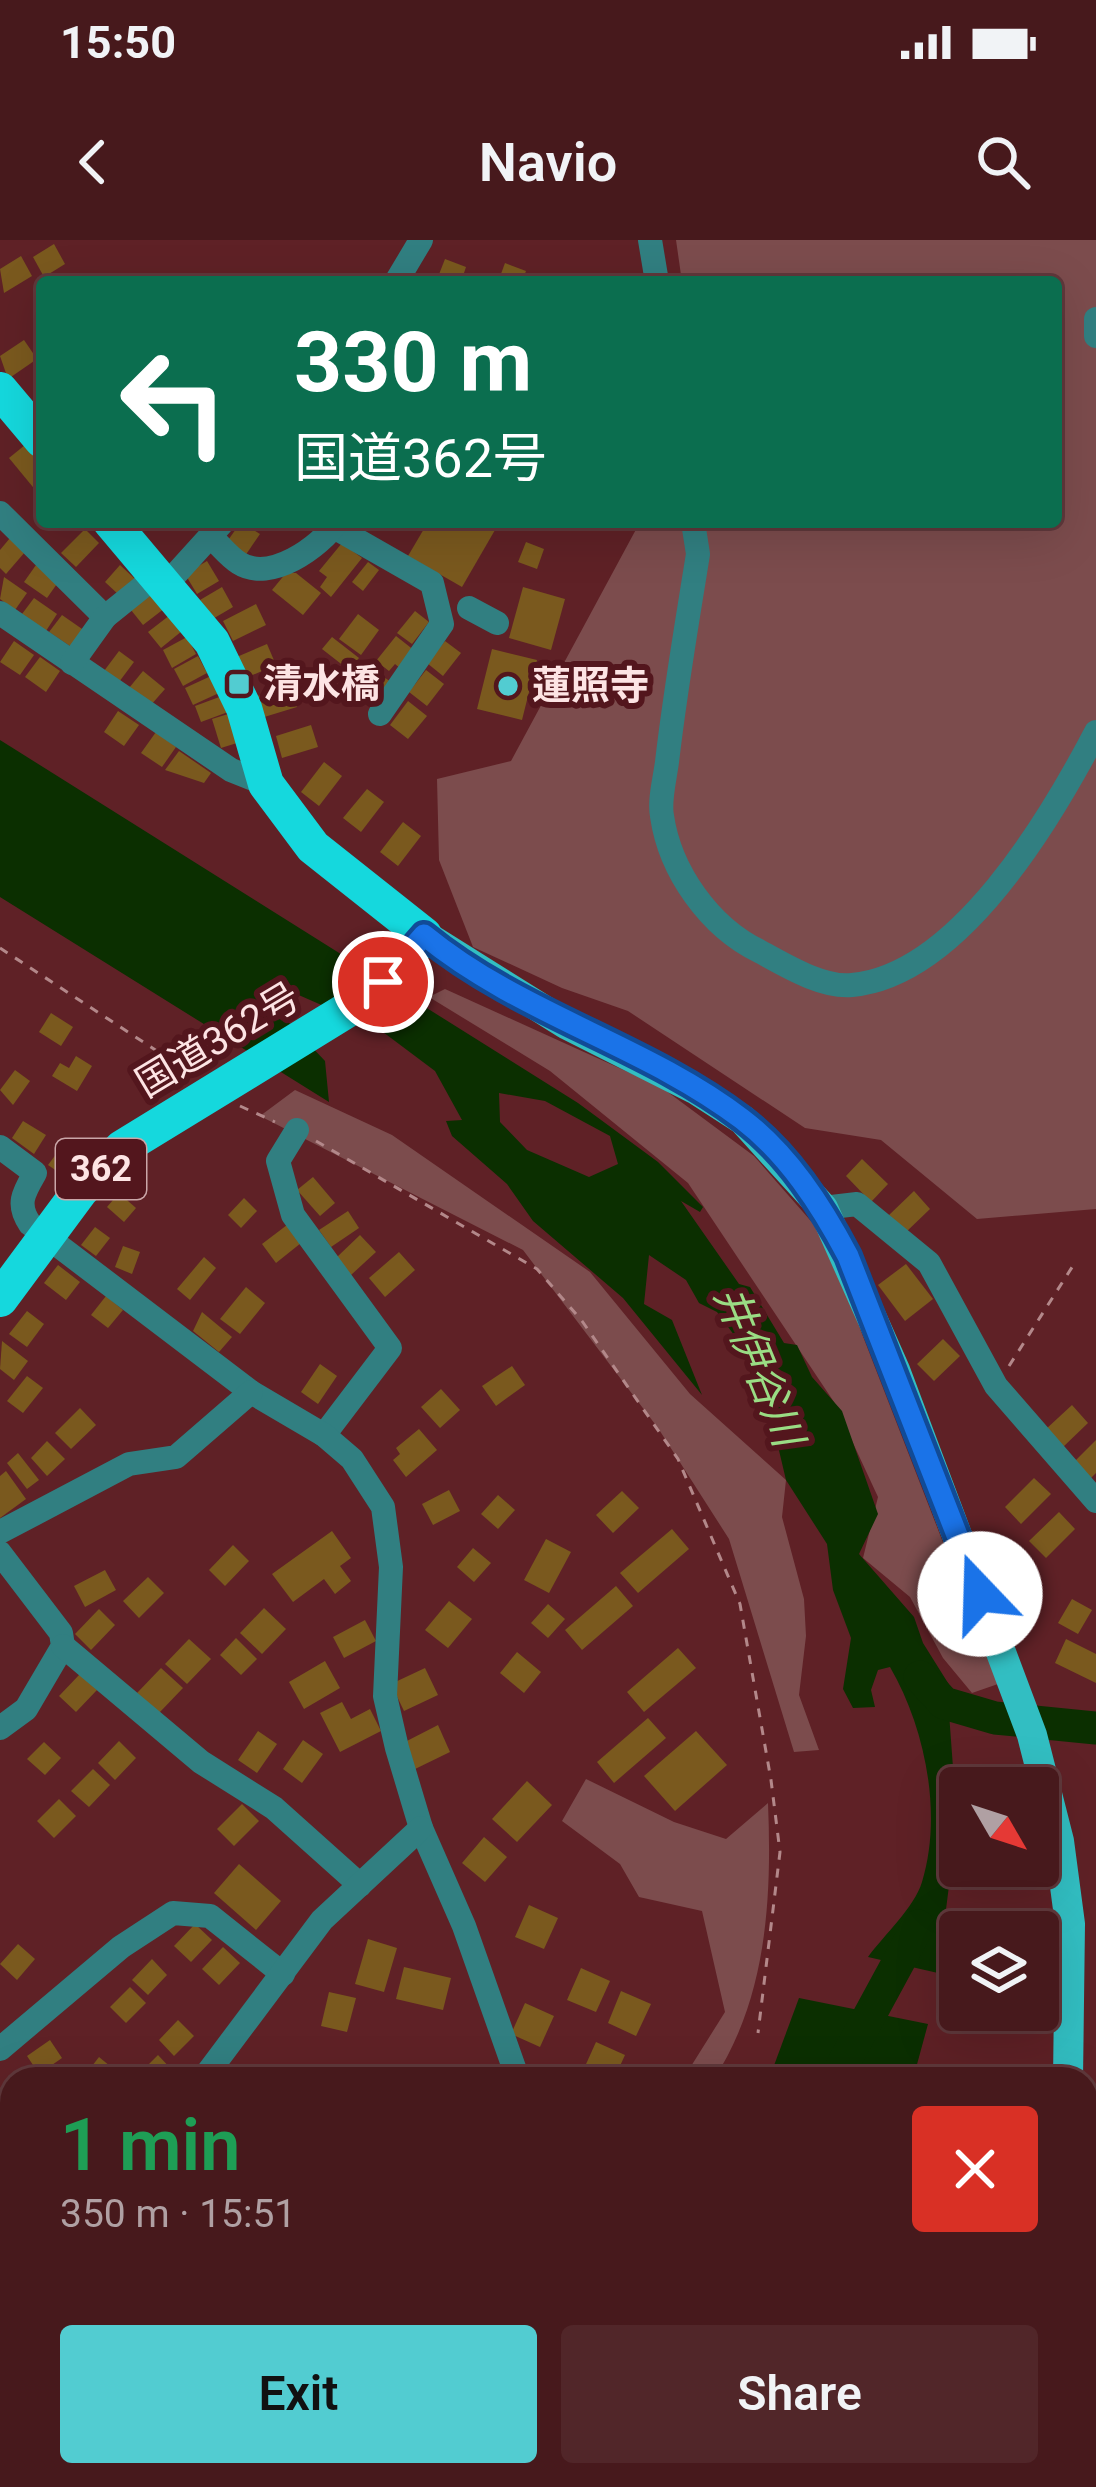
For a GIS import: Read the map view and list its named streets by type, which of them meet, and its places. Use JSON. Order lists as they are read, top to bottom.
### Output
{
  "streets": {
    "highway": ["国道362号", "362"]
  },
  "water": ["井伊谷川"],
  "places": {
    "transit": ["清水橋"],
    "other": ["蓮照寺"]
  },
  "north": "bottom right",
  "page": {
    "status": "15:50",
    "header": "Navio",
    "turn": ["330 m", "国道362号"],
    "heading": ["1 min", "350 m · 15:51"],
    "buttons": ["Exit", "Share"]
  }
}
